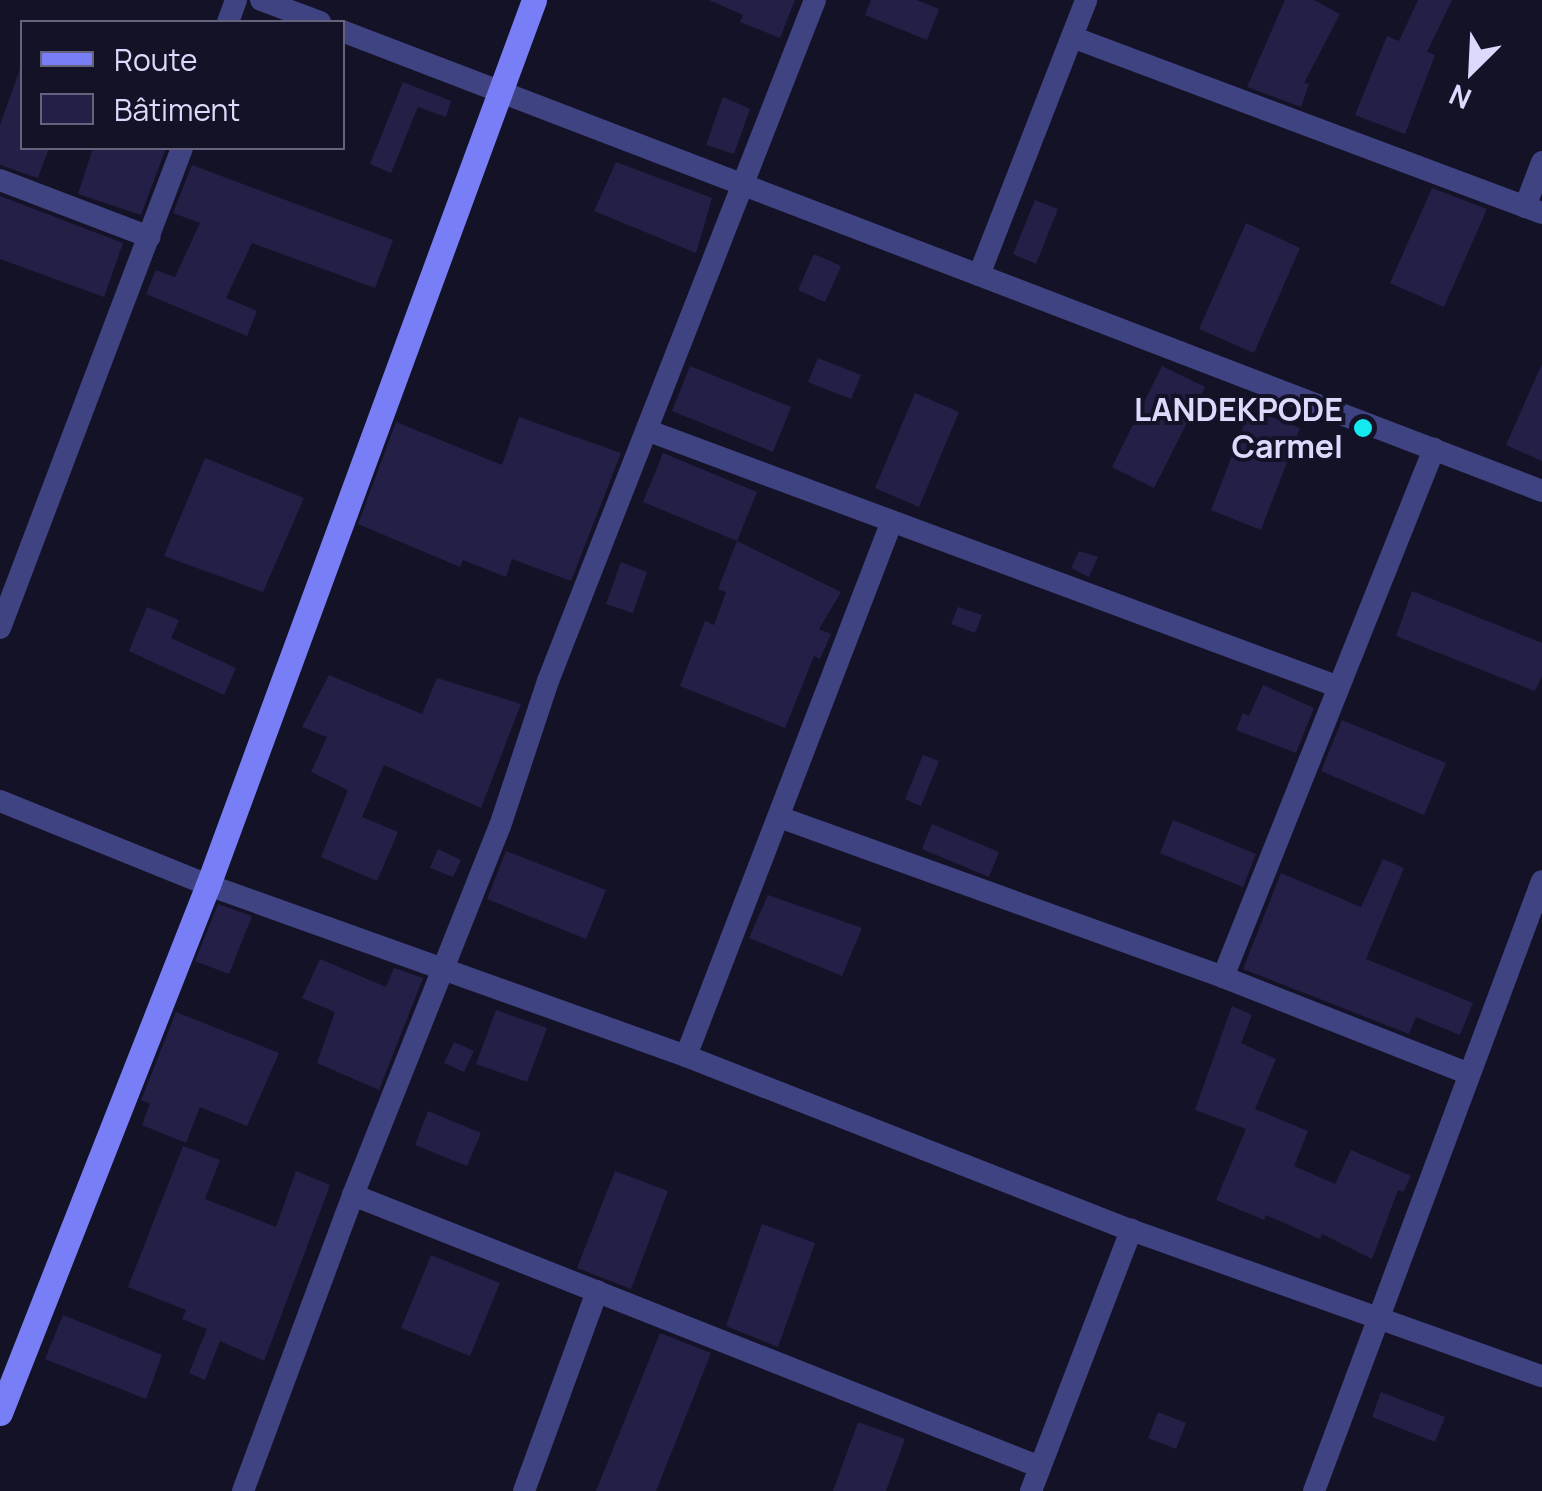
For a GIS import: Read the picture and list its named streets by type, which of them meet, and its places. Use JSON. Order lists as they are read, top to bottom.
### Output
{
  "places": ["LANDEKPODE Carmel"],
  "legend": ["Route", "Bâtiment"],
  "north": "bottom left"
}
